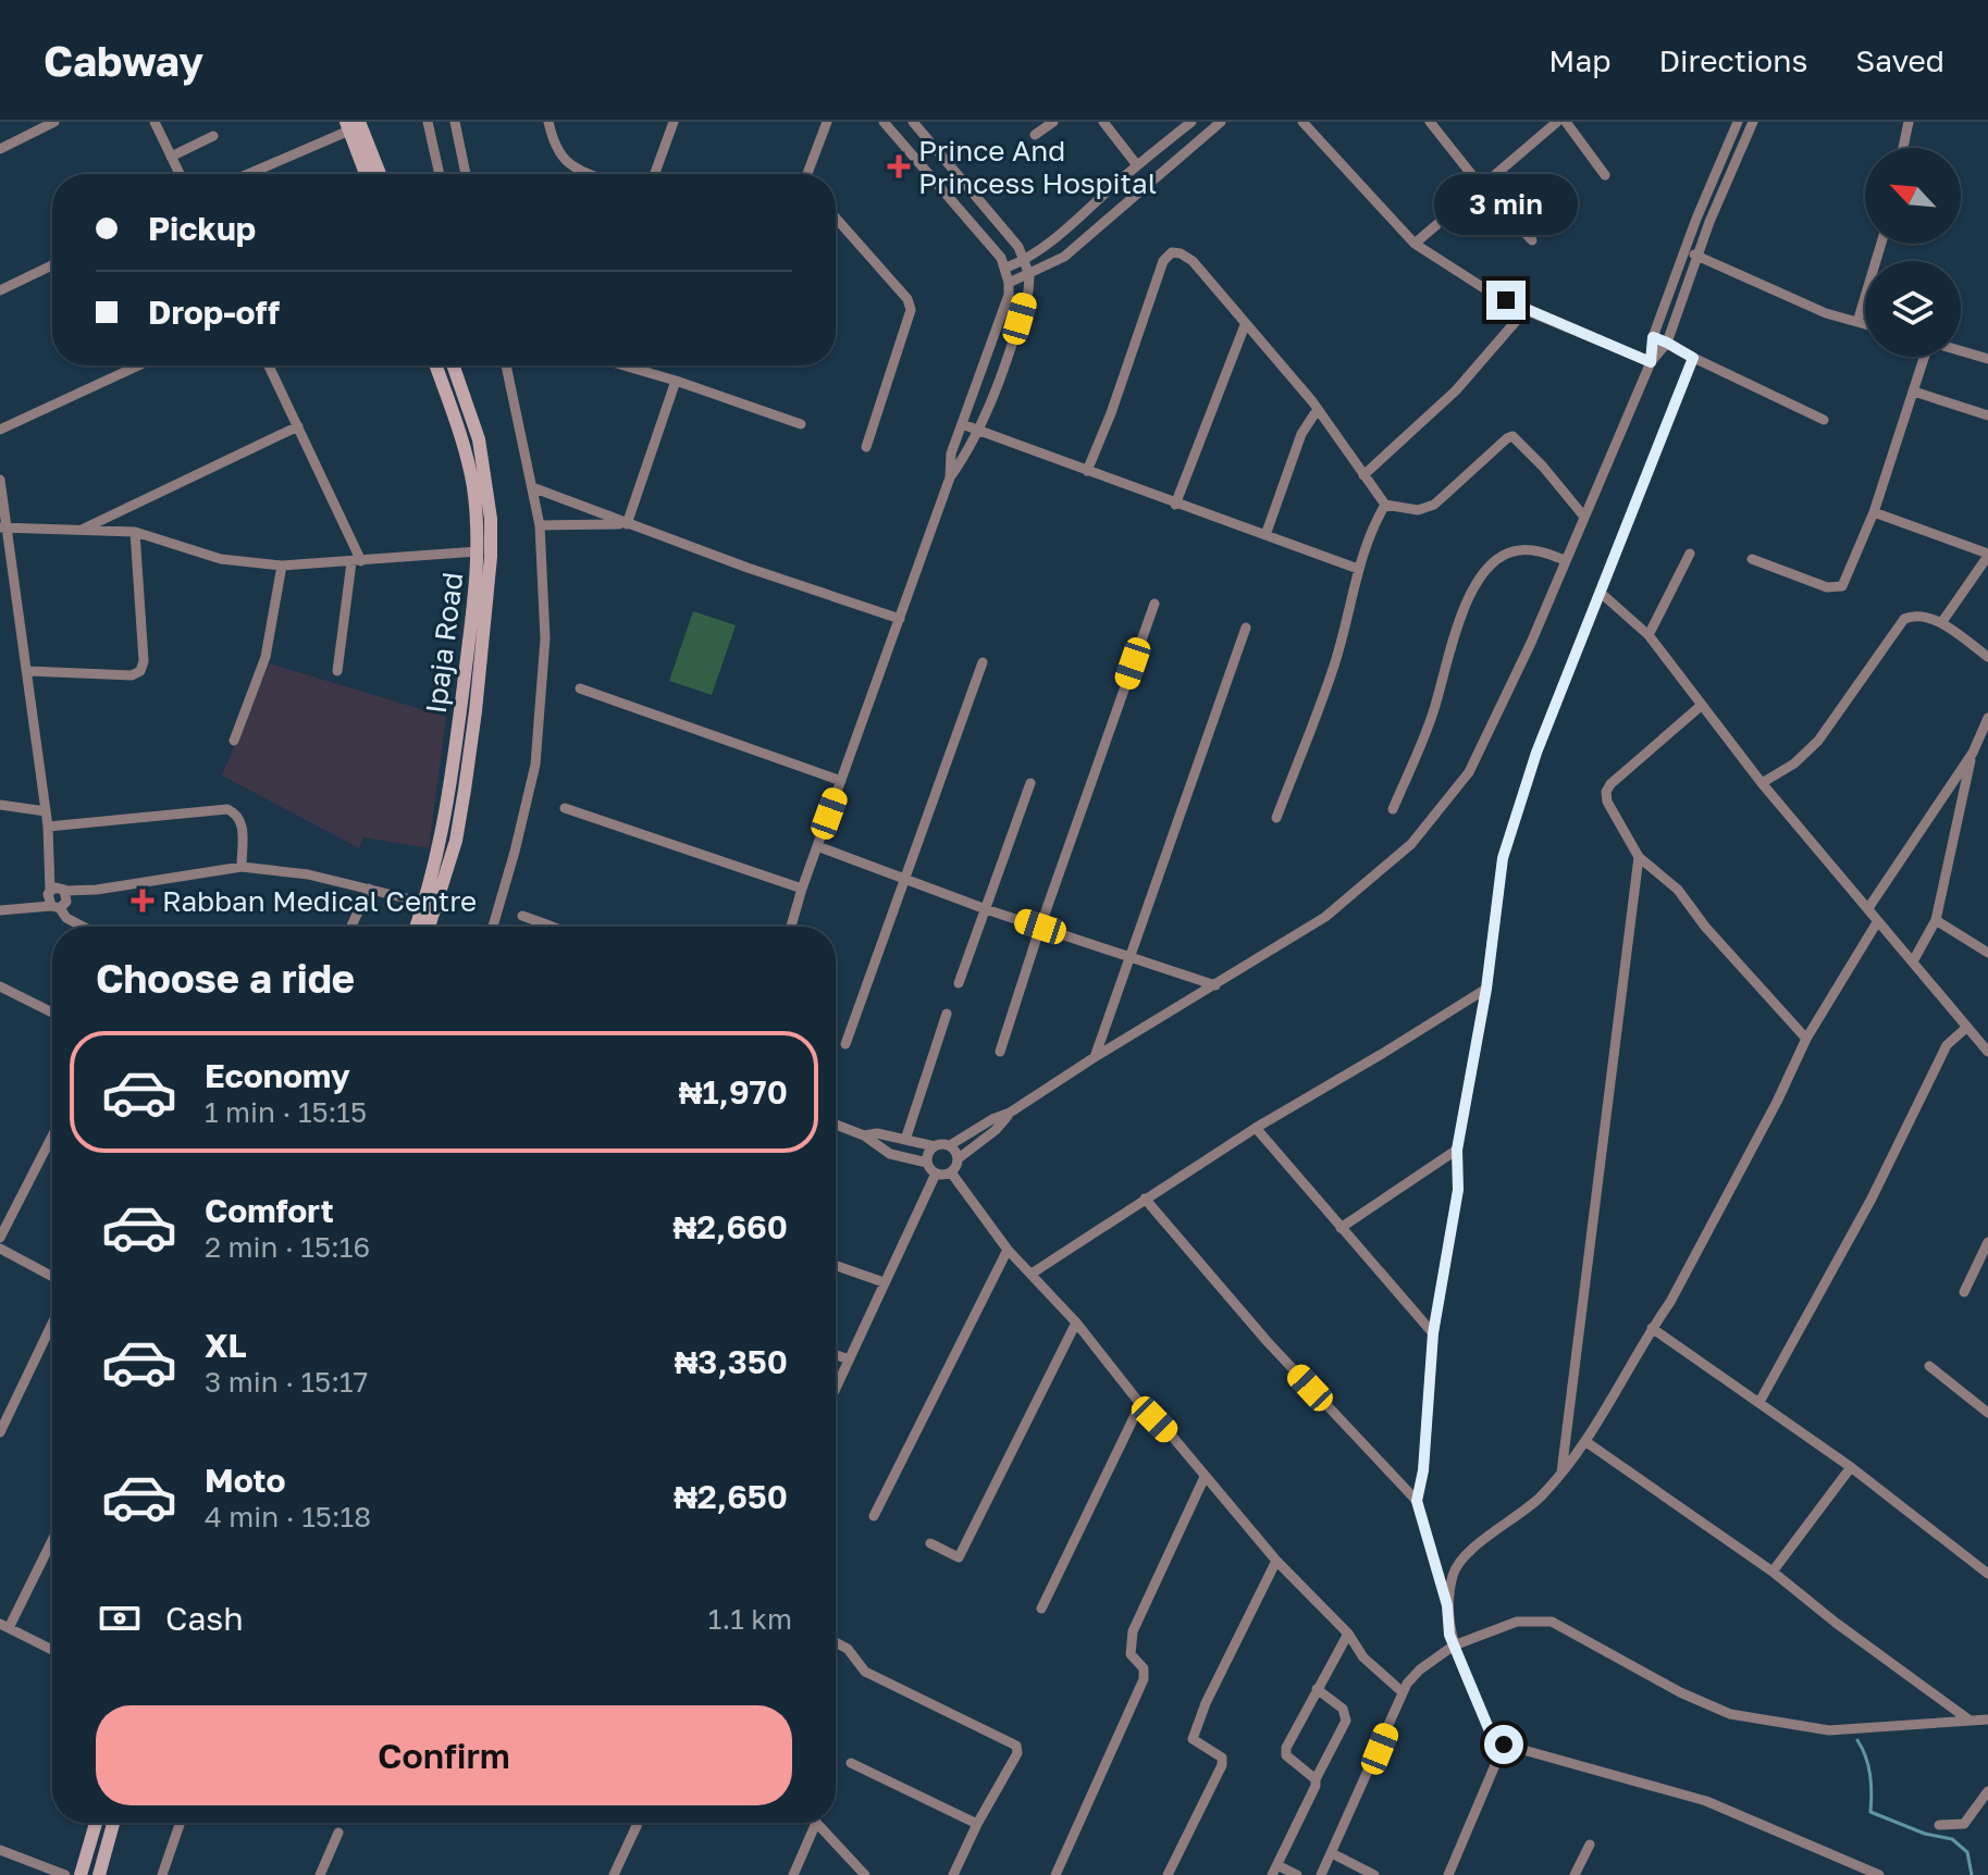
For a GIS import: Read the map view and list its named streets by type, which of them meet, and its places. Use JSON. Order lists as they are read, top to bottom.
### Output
{
  "streets": {
    "main road": ["Ipaja Road"]
  },
  "places": {
    "health": ["Prince And Princess Hospital", "Rabban Medical Centre"]
  },
  "north": "top left",
  "page": {
    "header": "Cabway",
    "nav": ["Map", "Directions", "Saved"],
    "bubble": "3 min",
    "banner": ["Pickup", "Drop-off"],
    "heading": "Choose a ride",
    "list": [
      {
        "name": "Economy",
        "note": "1 min · 15:15",
        "value": "₦1,970"
      },
      {
        "name": "Comfort",
        "note": "2 min · 15:16",
        "value": "₦2,660"
      },
      {
        "name": "XL",
        "note": "3 min · 15:17",
        "value": "₦3,350"
      },
      {
        "name": "Moto",
        "note": "4 min · 15:18",
        "value": "₦2,650"
      }
    ],
    "pay": ["Cash", "1.1 km"],
    "buttons": "Confirm"
  }
}
